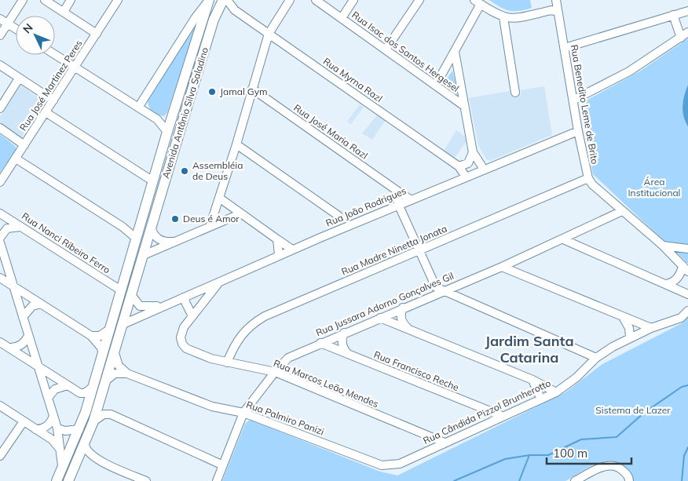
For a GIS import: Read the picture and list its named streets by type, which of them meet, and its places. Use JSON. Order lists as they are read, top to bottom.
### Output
{
  "streets": {
    "main road": ["Avenida Antônio Silva Saladino"],
    "street": [
      "Rua Isac dos Santos Hergesel",
      "Rua Myrna Razl",
      "Rua José Martinez Peres",
      "Rua Benedito Leme de Brito",
      "Rua José Maria Razl",
      "Rua João Rodrigues",
      "Rua Nanci Ribeiro Ferro",
      "Rua Madre Ninetta Jonata",
      "Rua Jussara Adorno Gonçalves Gil",
      "Rua Francisco Reche",
      "Rua Marcos Leão Mendes",
      "Rua Cândida Pizzol Brunherotto",
      "Rua Palmiro Panizi"
    ]
  },
  "crossings": [
    ["Rua Myrna Razl", "Rua João Rodrigues"],
    ["Rua Benedito Leme de Brito", "Rua João Rodrigues"],
    ["Rua Benedito Leme de Brito", "Rua Madre Ninetta Jonata"],
    ["Rua Benedito Leme de Brito", "Rua Jussara Adorno Gonçalves Gil"],
    ["Avenida Antônio Silva Saladino", "Rua Nanci Ribeiro Ferro"],
    ["Rua José Maria Razl", "Rua João Rodrigues"],
    ["Rua João Rodrigues", "Rua Marcos Leão Mendes"],
    ["Rua Madre Ninetta Jonata", "Rua Marcos Leão Mendes"],
    ["Rua Jussara Adorno Gonçalves Gil", "Rua Francisco Reche"],
    ["Rua Jussara Adorno Gonçalves Gil", "Rua Marcos Leão Mendes"],
    ["Rua Jussara Adorno Gonçalves Gil", "Rua Palmiro Panizi"],
    ["Rua Francisco Reche", "Rua Cândida Pizzol Brunherotto"],
    ["Rua Marcos Leão Mendes", "Rua Cândida Pizzol Brunherotto"],
    ["Rua Cândida Pizzol Brunherotto", "Rua Palmiro Panizi"]
  ],
  "districts": ["Jardim Santa Catarina"],
  "parks": ["Área Institucional", "Sistema de Lazer"],
  "places": ["Jamal Gym", "Assembléia de Deus", "Deus é Amor"],
  "scale_bar": "100 m",
  "north": "top left"
}
